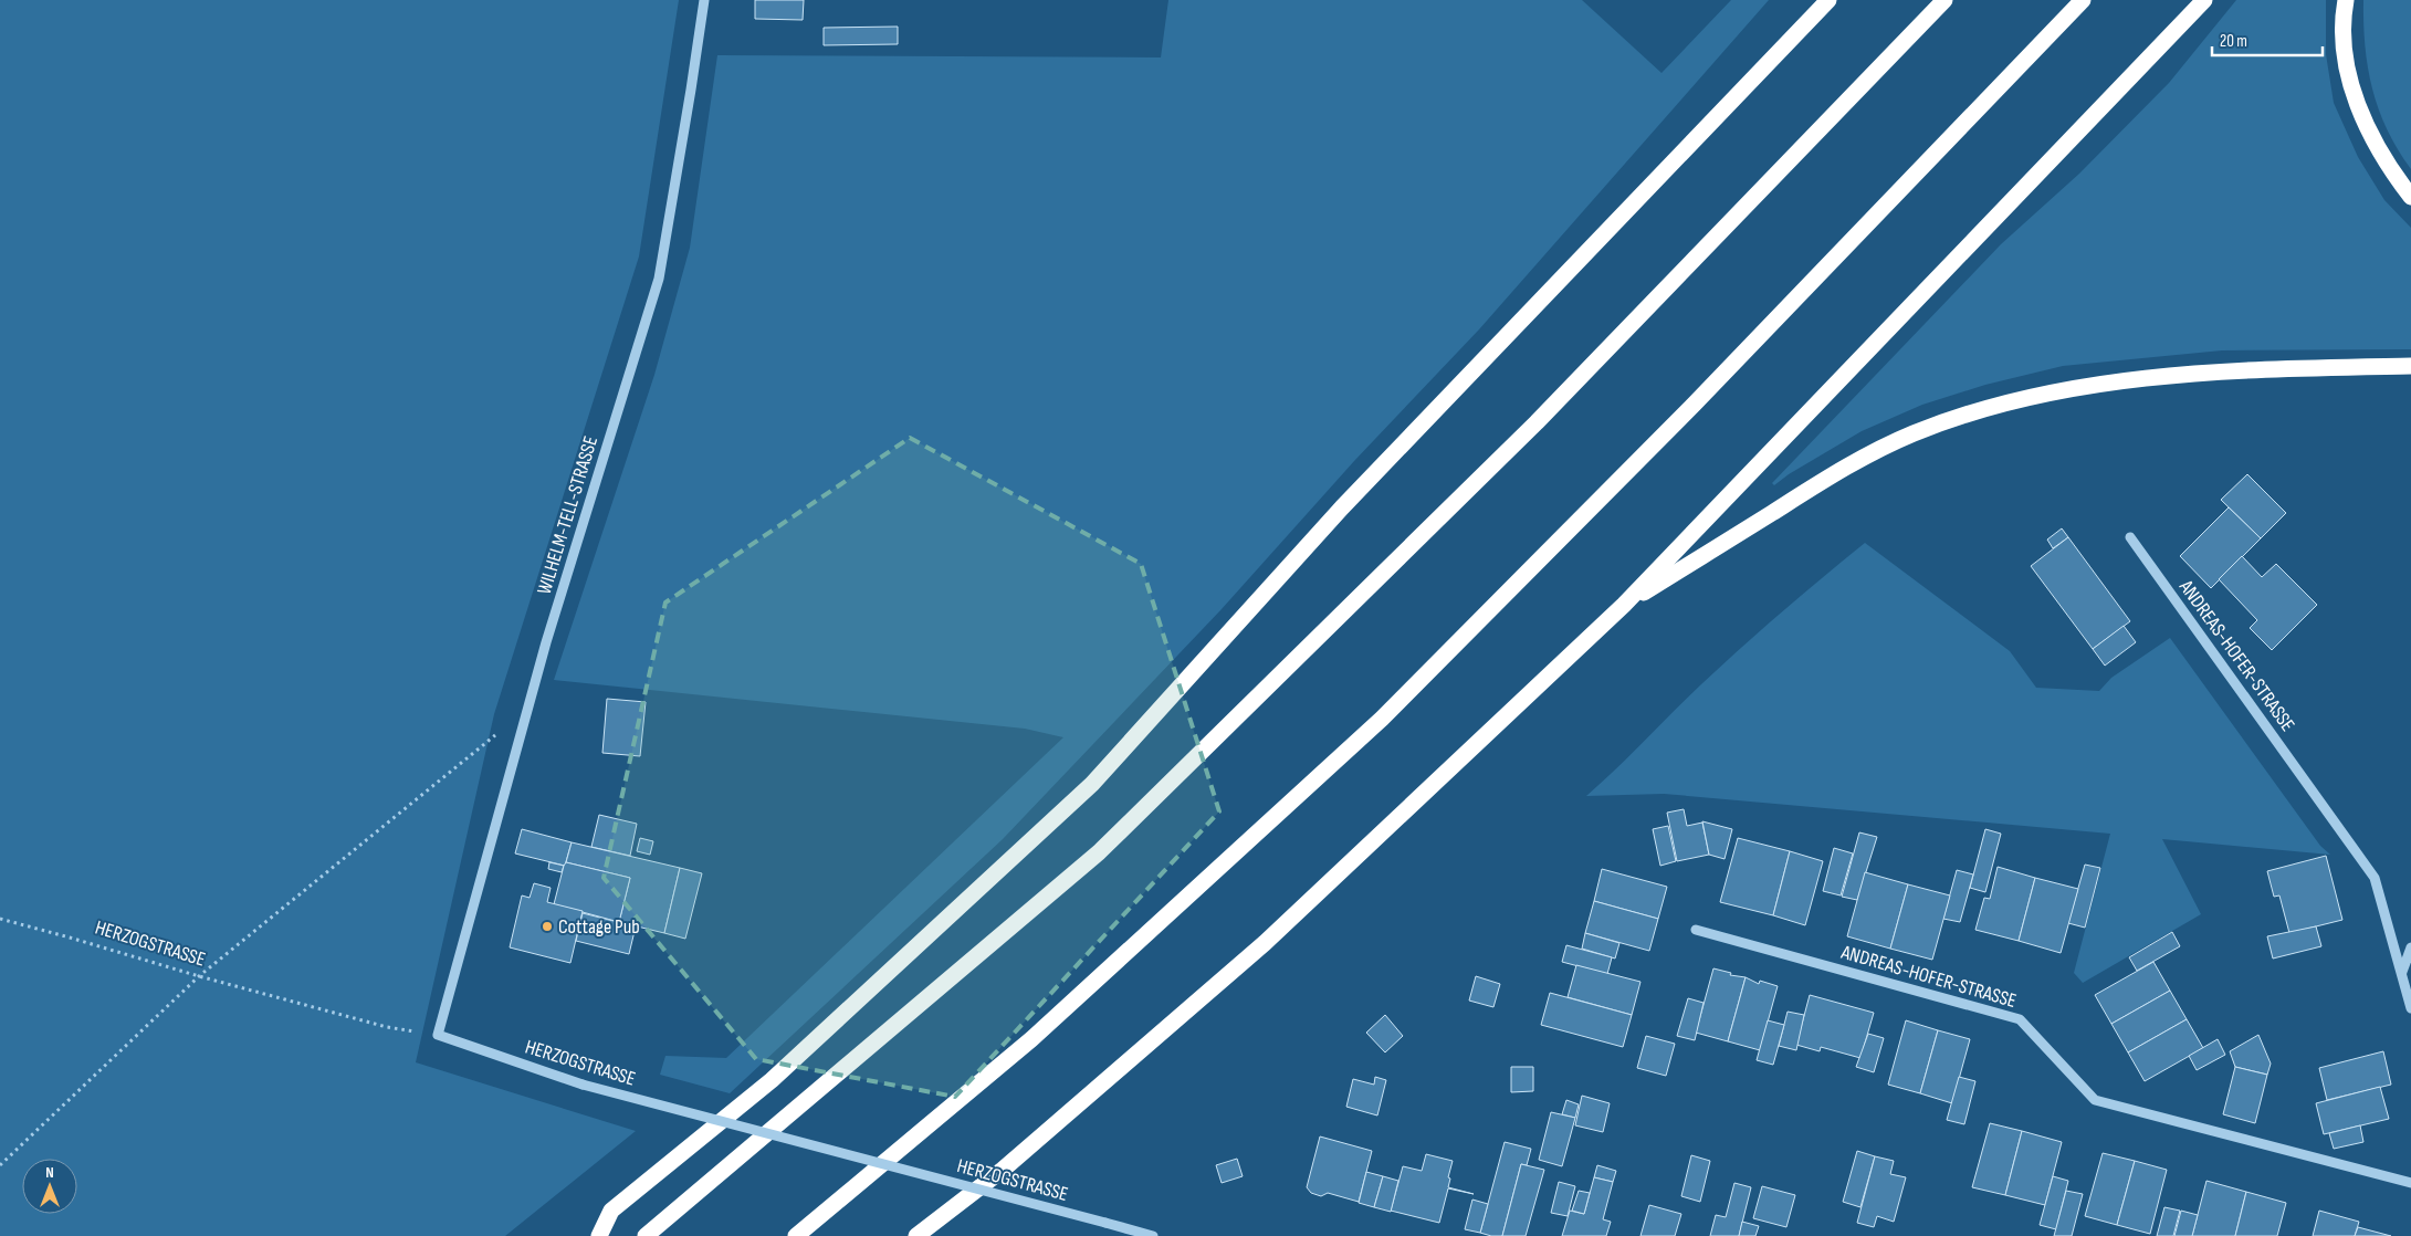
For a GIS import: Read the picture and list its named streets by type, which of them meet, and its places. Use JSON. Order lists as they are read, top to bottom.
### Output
{
  "streets": {
    "street": ["WILHELM-TELL-STRASSE", "ANDREAS-HOFER-STRASSE", "HERZOGSTRASSE"]
  },
  "crossings": [
    ["WILHELM-TELL-STRASSE", "HERZOGSTRASSE"]
  ],
  "places": ["Cottage Pub"],
  "scale_bar": "20 m",
  "north": "top"
}
